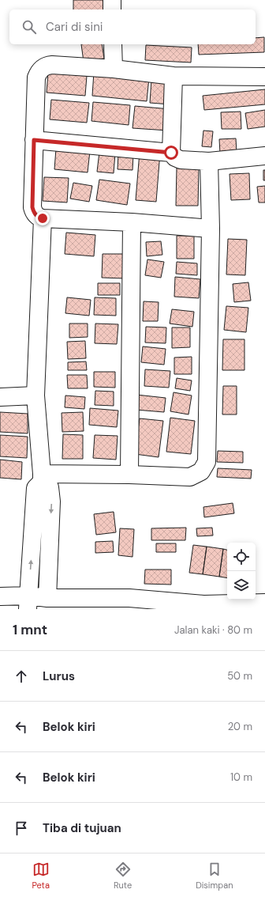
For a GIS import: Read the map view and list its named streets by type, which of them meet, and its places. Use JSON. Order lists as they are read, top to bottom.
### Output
{
  "page": {
    "search": "Cari di sini",
    "heading": ["1 mnt", "Jalan kaki · 80 m"],
    "list": [
      ["Lurus", "50 m"],
      ["Belok kiri", "20 m"],
      ["Belok kiri", "10 m"],
      "Tiba di tujuan"
    ],
    "nav": ["Peta", "Rute", "Disimpan"]
  }
}
